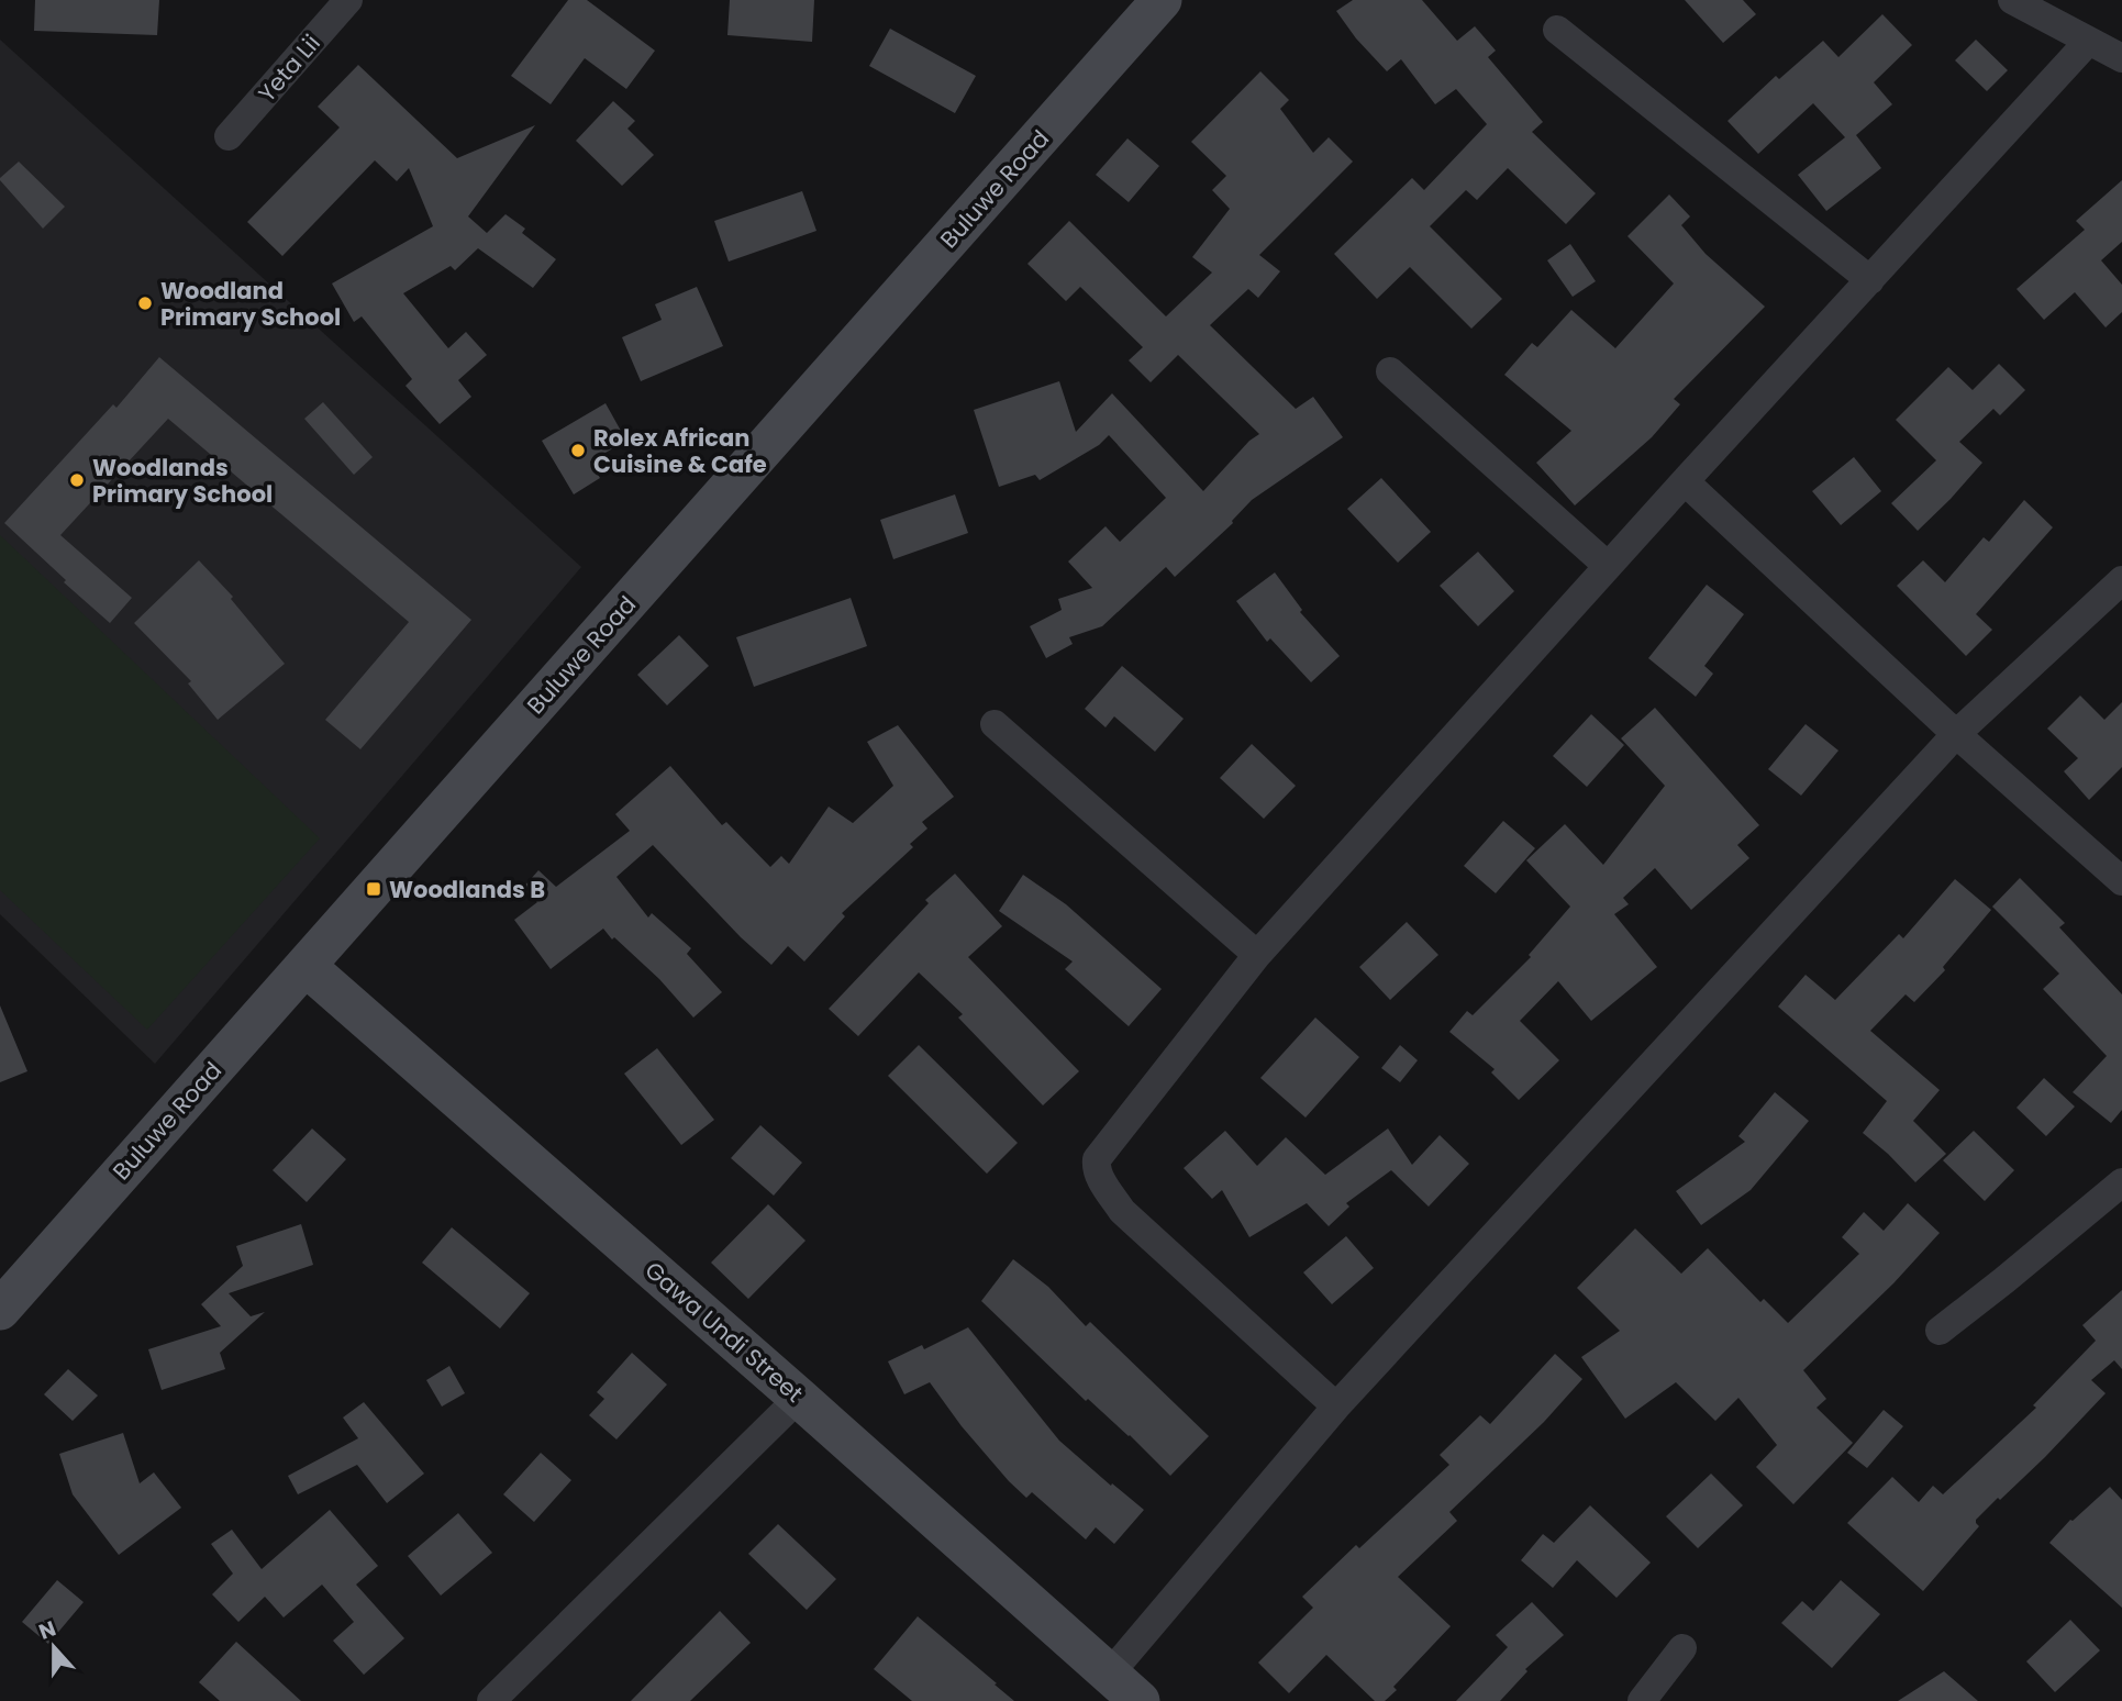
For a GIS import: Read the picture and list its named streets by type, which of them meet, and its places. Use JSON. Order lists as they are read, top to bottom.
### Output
{
  "streets": {
    "street": ["Yeta Lii", "Buluwe Road", "Gawa Undi Street"]
  },
  "crossings": [
    ["Buluwe Road", "Gawa Undi Street"]
  ],
  "places": {
    "other": ["Woodland Primary School", "Rolex African Cuisine & Cafe", "Woodlands Primary School"],
    "transit": ["Woodlands B"]
  },
  "north": "top"
}
